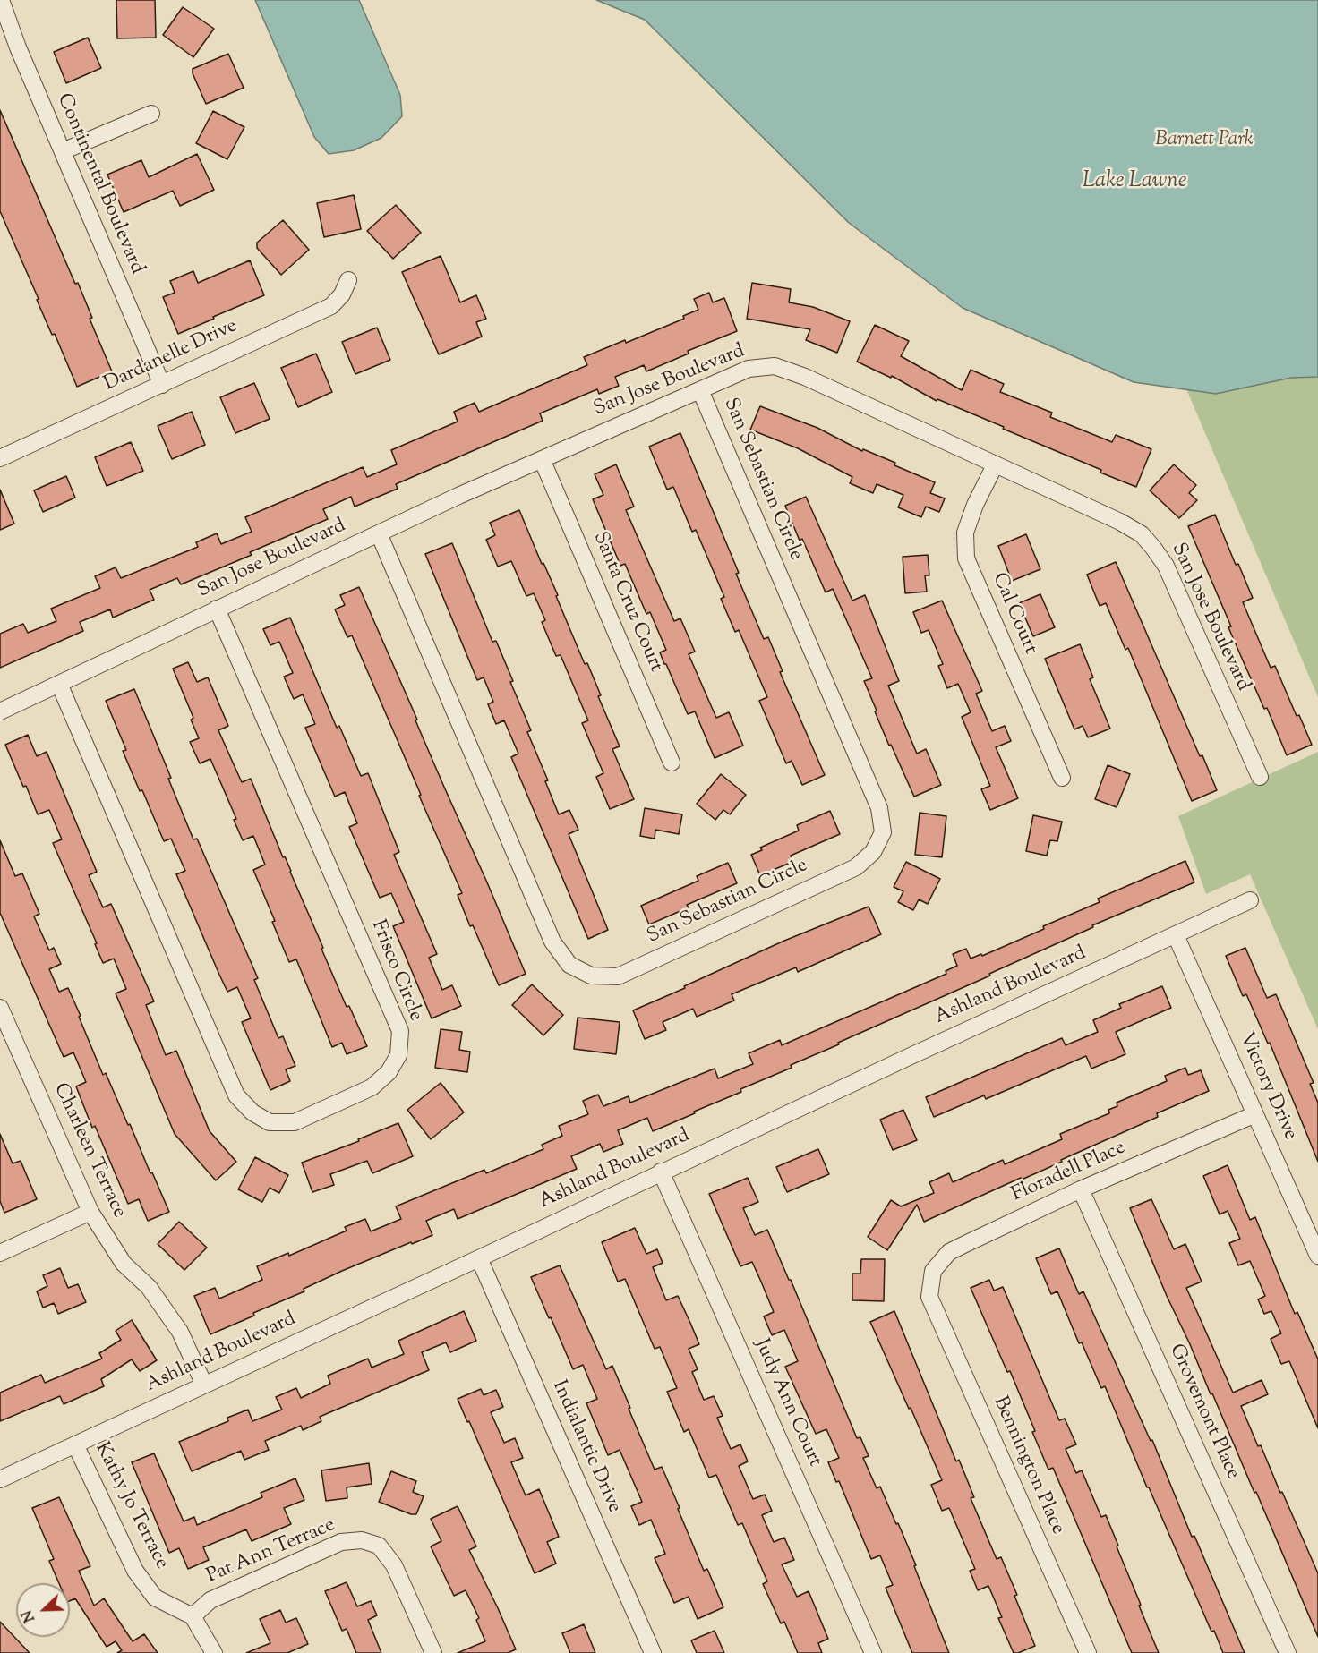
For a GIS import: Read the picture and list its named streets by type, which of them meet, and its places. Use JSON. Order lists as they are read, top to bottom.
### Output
{
  "streets": {
    "street": [
      "Continental Boulevard",
      "Dardanelle Drive",
      "San Jose Boulevard",
      "San Sebastian Circle",
      "Santa Cruz Court",
      "Cal Court",
      "Frisco Circle",
      "Ashland Boulevard",
      "Victory Drive",
      "Charleen Terrace",
      "Floradell Place",
      "Judy Ann Court",
      "Grovemont Place",
      "Indialantic Drive",
      "Bennington Place",
      "Kathy Jo Terrace",
      "Pat Ann Terrace"
    ]
  },
  "crossings": [
    ["Continental Boulevard", "Dardanelle Drive"],
    ["San Jose Boulevard", "San Sebastian Circle"],
    ["San Jose Boulevard", "Santa Cruz Court"],
    ["San Jose Boulevard", "Cal Court"],
    ["San Jose Boulevard", "Frisco Circle"],
    ["Ashland Boulevard", "Victory Drive"],
    ["Ashland Boulevard", "Charleen Terrace"],
    ["Ashland Boulevard", "Judy Ann Court"],
    ["Ashland Boulevard", "Indialantic Drive"],
    ["Ashland Boulevard", "Kathy Jo Terrace"],
    ["Victory Drive", "Floradell Place"],
    ["Floradell Place", "Grovemont Place"],
    ["Floradell Place", "Bennington Place"],
    ["Kathy Jo Terrace", "Pat Ann Terrace"]
  ],
  "water": ["Lake Lawne"],
  "parks": ["Barnett Park"],
  "north": "bottom left"
}
